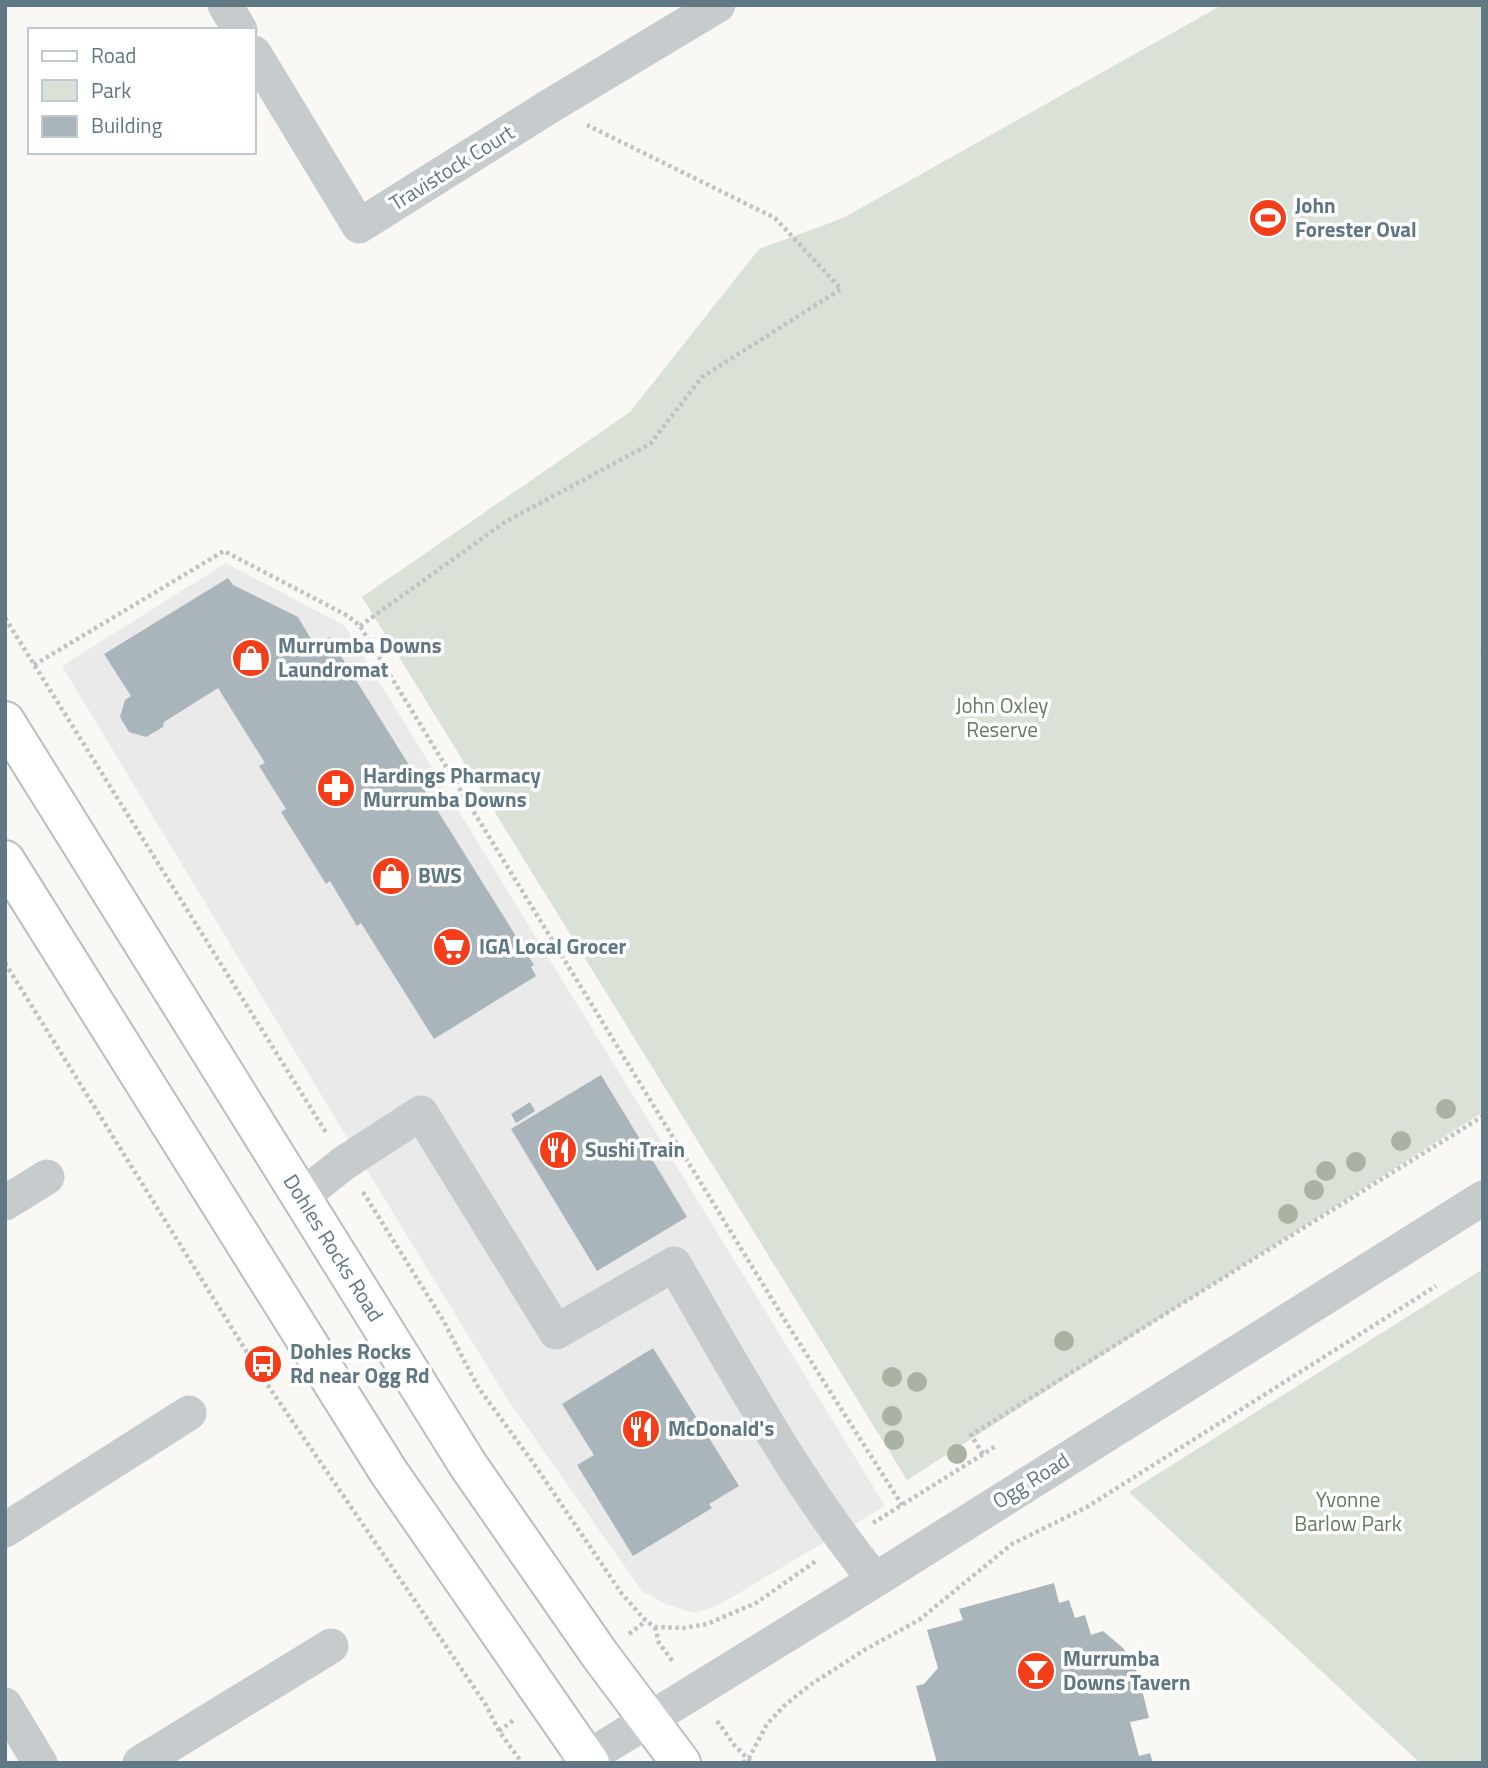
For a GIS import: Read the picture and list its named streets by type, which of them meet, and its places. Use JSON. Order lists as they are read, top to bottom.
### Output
{
  "streets": {
    "main road": ["Dohles Rocks Road"],
    "street": ["Travistock Court", "Ogg Road"]
  },
  "crossings": [
    ["Dohles Rocks Road", "Ogg Road"]
  ],
  "parks": ["John Oxley Reserve", "Yvonne Barlow Park"],
  "places": {
    "sports": ["John Forester Oval"],
    "shop": ["Murrumba Downs Laundromat", "BWS"],
    "pharmacy": ["Hardings Pharmacy Murrumba Downs"],
    "supermarket": ["IGA Local Grocer"],
    "restaurant": ["Sushi Train", "McDonald's"],
    "bus stop": ["Dohles Rocks Rd near Ogg Rd"],
    "bar": ["Murrumba Downs Tavern"]
  },
  "legend": ["Road", "Park", "Building"]
}
